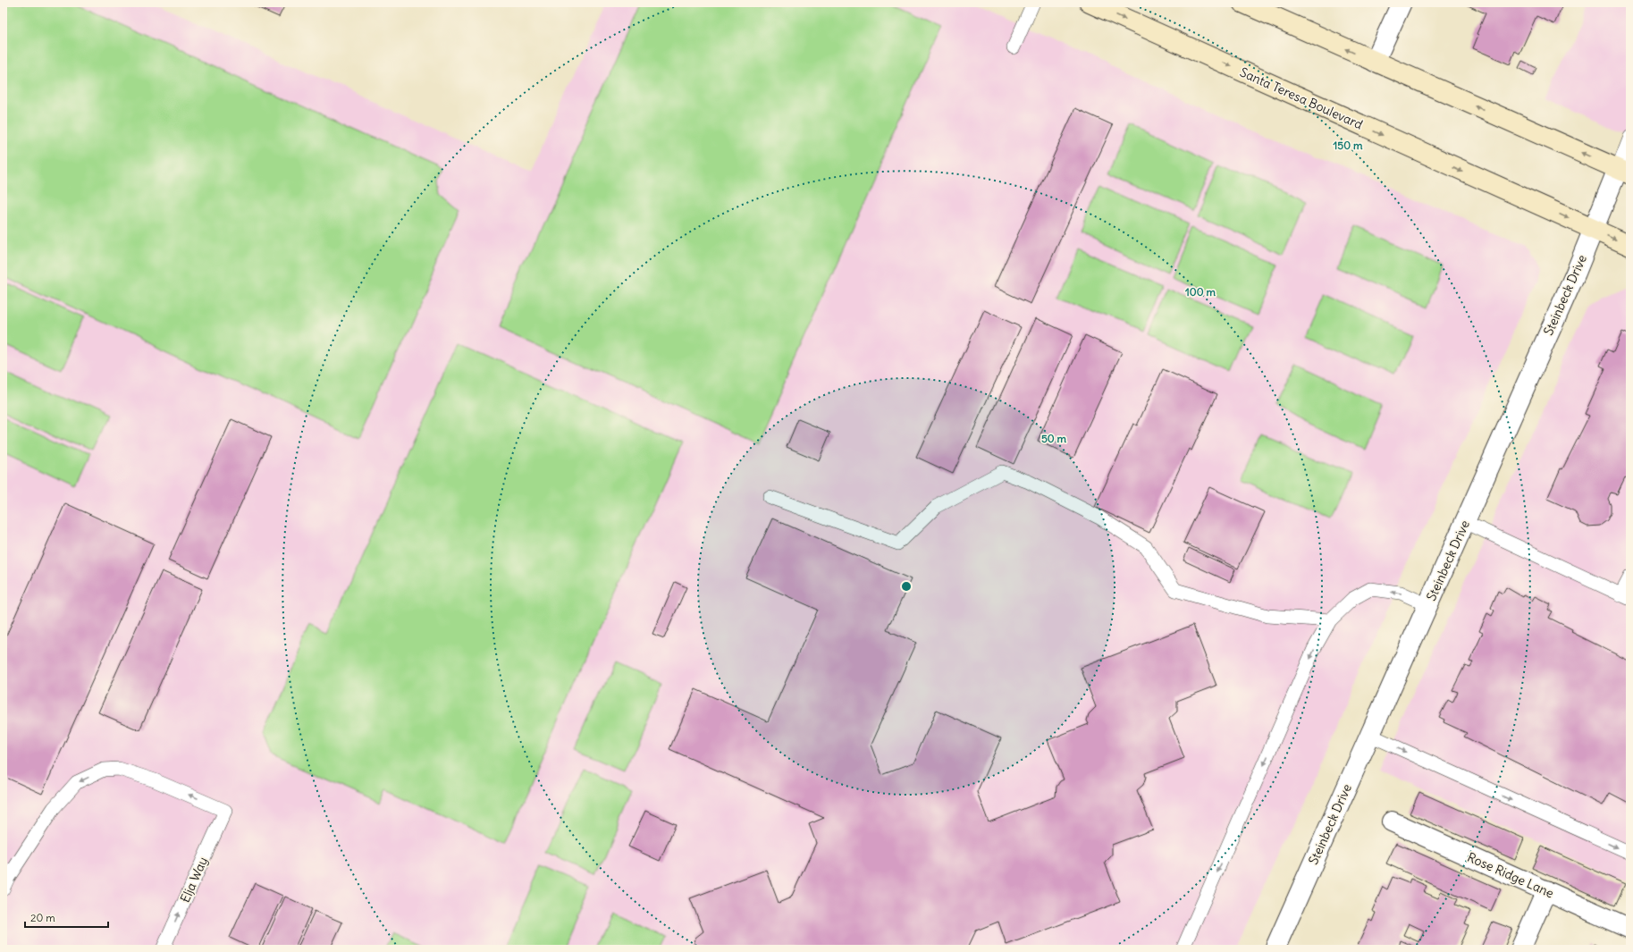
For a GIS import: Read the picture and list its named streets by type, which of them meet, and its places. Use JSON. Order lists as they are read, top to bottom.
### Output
{
  "streets": {
    "main road": ["Santa Teresa Boulevard"],
    "street": ["Steinbeck Drive", "Rose Ridge Lane"],
    "lane": ["Elja Way"]
  },
  "crossings": [
    ["Santa Teresa Boulevard", "Steinbeck Drive"]
  ],
  "scale_bar": "20 m",
  "rings": ["150 m", "100 m", "50 m"]
}
